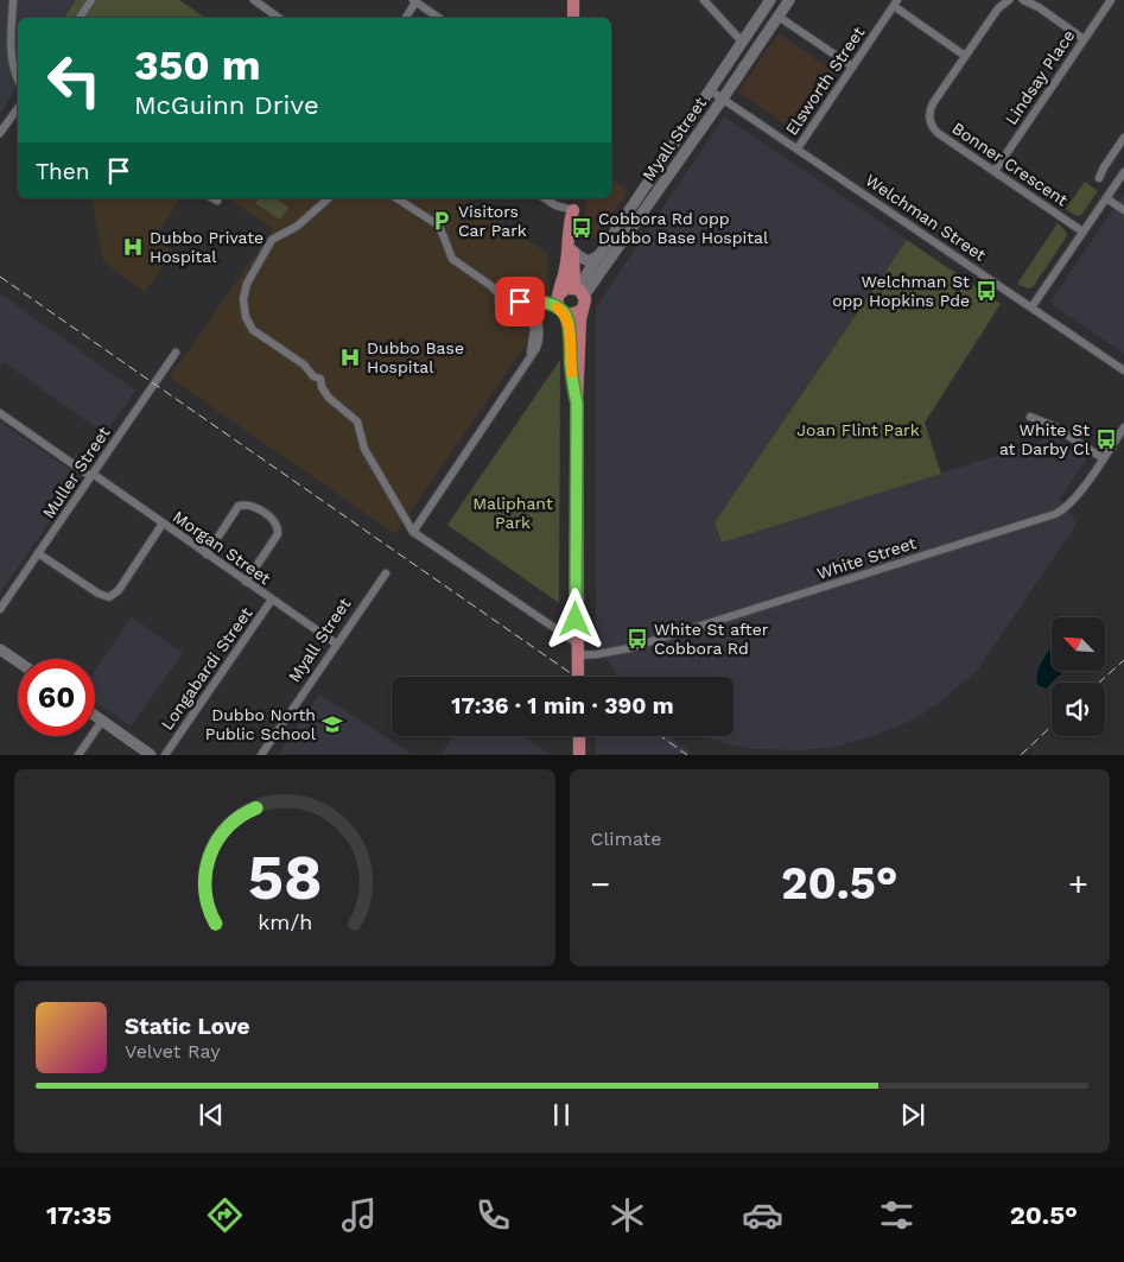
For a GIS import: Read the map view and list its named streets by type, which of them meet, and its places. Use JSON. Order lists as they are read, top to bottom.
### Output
{
  "streets": {
    "street": [
      "Lindsay Place",
      "Elsworth Street",
      "Myall Street",
      "Bonner Crescent",
      "Welchman Street",
      "Muller Street",
      "Morgan Street",
      "White Street",
      "Longabardi Street"
    ]
  },
  "crossings": [
    ["Lindsay Place", "Bonner Crescent"],
    ["Elsworth Street", "Welchman Street"],
    ["Myall Street", "Welchman Street"],
    ["Myall Street", "Morgan Street"],
    ["Muller Street", "Morgan Street"],
    ["Morgan Street", "Longabardi Street"]
  ],
  "parks": ["Joan Flint Park", "Maliphant Park"],
  "places": {
    "parking": ["Visitors Car Park"],
    "bus stop": [
      "Cobbora Rd opp Dubbo Base Hospital",
      "Welchman St opp Hopkins Pde",
      "White St at Darby Cl",
      "White St after Cobbora Rd"
    ],
    "hospital": ["Dubbo Private Hospital", "Dubbo Base Hospital"],
    "school or university": ["Dubbo North Public School"]
  },
  "north": "top left",
  "page": {
    "turn": ["350 m", "McGuinn Drive"],
    "then": "Then",
    "limit": "60",
    "trip": "17:36 · 1 min · 390 m",
    "tile": "Climate",
    "heat": ["−", "20.5°", "+"],
    "song": ["Static Love", "Velvet Ray"],
    "tabs": ["17:35", "20.5°"],
    "gauge": ["58", "km/h"]
  }
}
